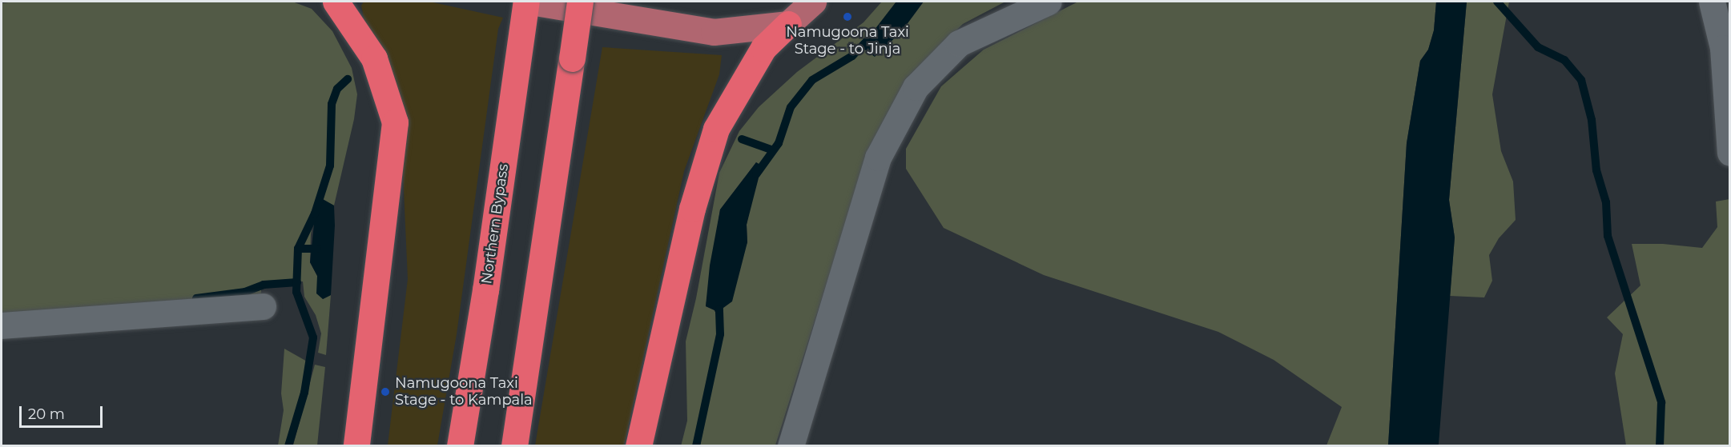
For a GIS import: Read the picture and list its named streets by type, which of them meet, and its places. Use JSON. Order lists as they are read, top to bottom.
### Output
{
  "streets": {
    "highway": ["Northern Bypass"]
  },
  "places": ["Namugoona Taxi Stage - to Jinja", "Namugoona Taxi Stage - to Kampala"],
  "scale_bar": "20 m"
}
